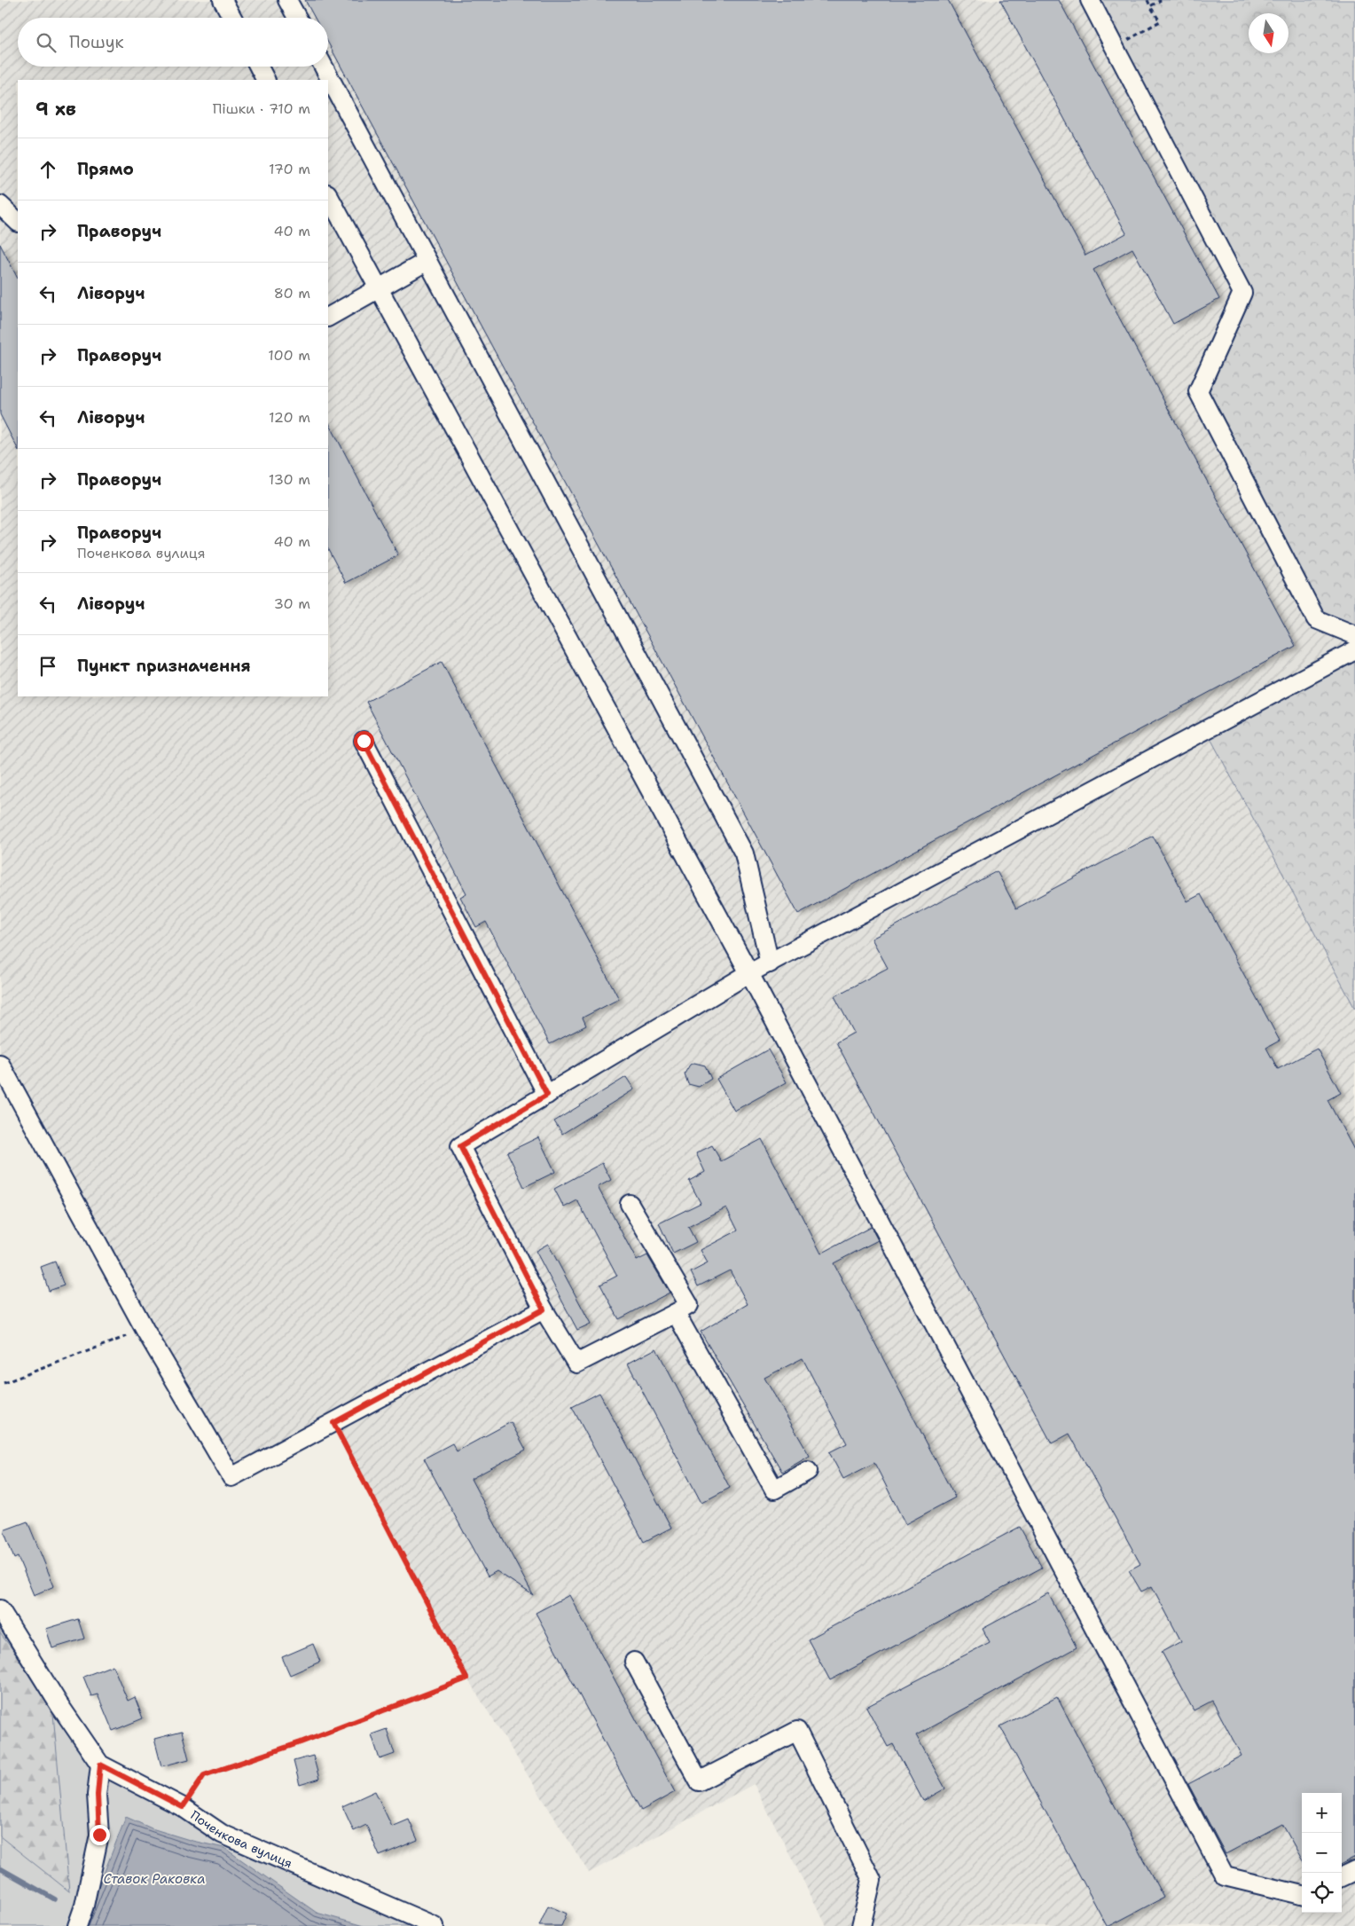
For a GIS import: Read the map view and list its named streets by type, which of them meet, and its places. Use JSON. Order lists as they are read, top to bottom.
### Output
{
  "streets": {
    "street": ["Поченкова вулиця"]
  },
  "water": ["Ставок Раковка"],
  "north": "bottom",
  "page": {
    "search": "Пошук",
    "heading": ["9 хв", "Пішки · 710 m"],
    "list": [
      ["Прямо", "170 m"],
      ["Праворуч", "40 m"],
      ["Ліворуч", "80 m"],
      ["Праворуч", "100 m"],
      ["Ліворуч", "120 m"],
      ["Праворуч", "130 m"],
      ["Праворуч", "Поченкова вулиця", "40 m"],
      ["Ліворуч", "30 m"],
      "Пункт призначення"
    ],
    "map_buttons": ["+", "−"]
  }
}
